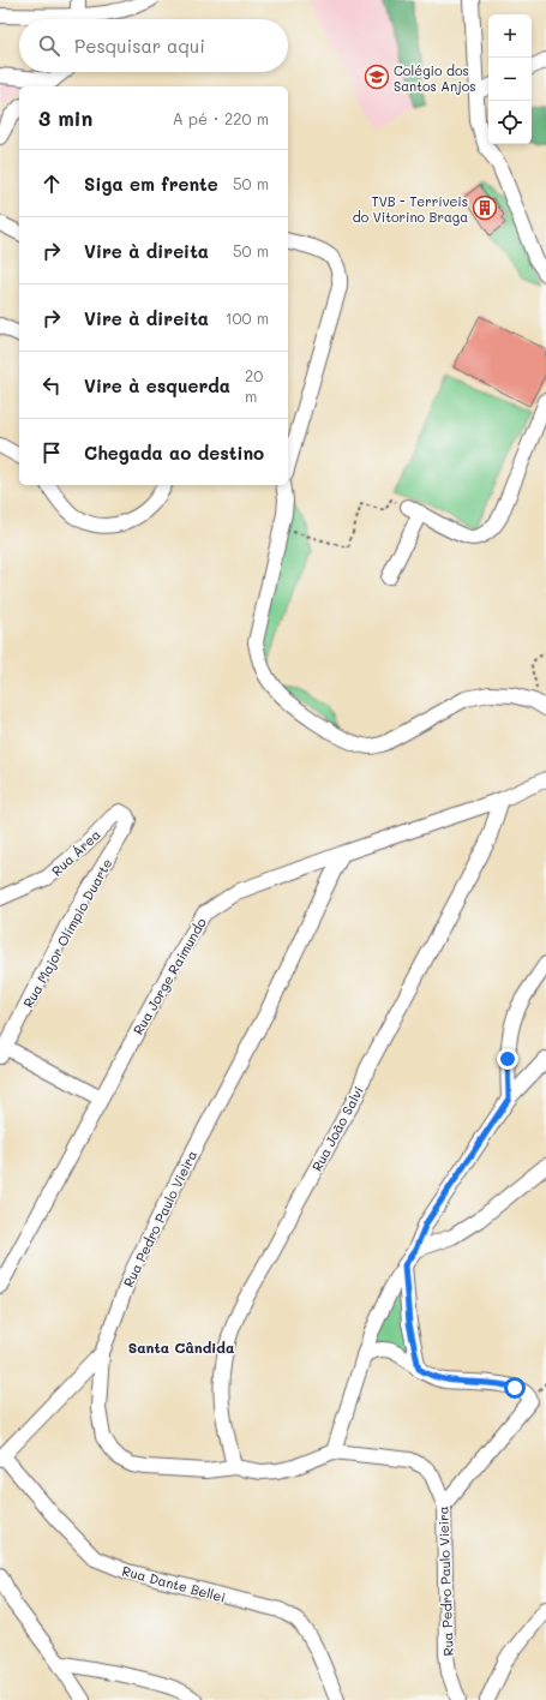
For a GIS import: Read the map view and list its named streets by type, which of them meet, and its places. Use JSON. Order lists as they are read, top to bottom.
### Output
{
  "streets": {
    "street": [
      "Rua Área",
      "Rua Major Olímpio Duarte",
      "Rua Jorge Raimundo",
      "Rua João Salvi",
      "Rua Pedro Paulo Vieira",
      "Rua Dante Bellei"
    ]
  },
  "crossings": [
    ["Rua Área", "Rua Major Olímpio Duarte"],
    ["Rua Jorge Raimundo", "Rua João Salvi"],
    ["Rua Jorge Raimundo", "Rua Pedro Paulo Vieira"],
    ["Rua João Salvi", "Rua Pedro Paulo Vieira"]
  ],
  "districts": ["Santa Cândida"],
  "places": {
    "school or university": ["Colégio dos Santos Anjos"],
    "building": ["TVB - Terríveis do Vitorino Braga"]
  },
  "page": {
    "map_buttons": ["+", "−"],
    "search": "Pesquisar aqui",
    "heading": ["3 min", "A pé · 220 m"],
    "list": [
      ["Siga em frente", "50 m"],
      ["Vire à direita", "50 m"],
      ["Vire à direita", "100 m"],
      ["Vire à esquerda", "20 m"],
      "Chegada ao destino"
    ]
  }
}
